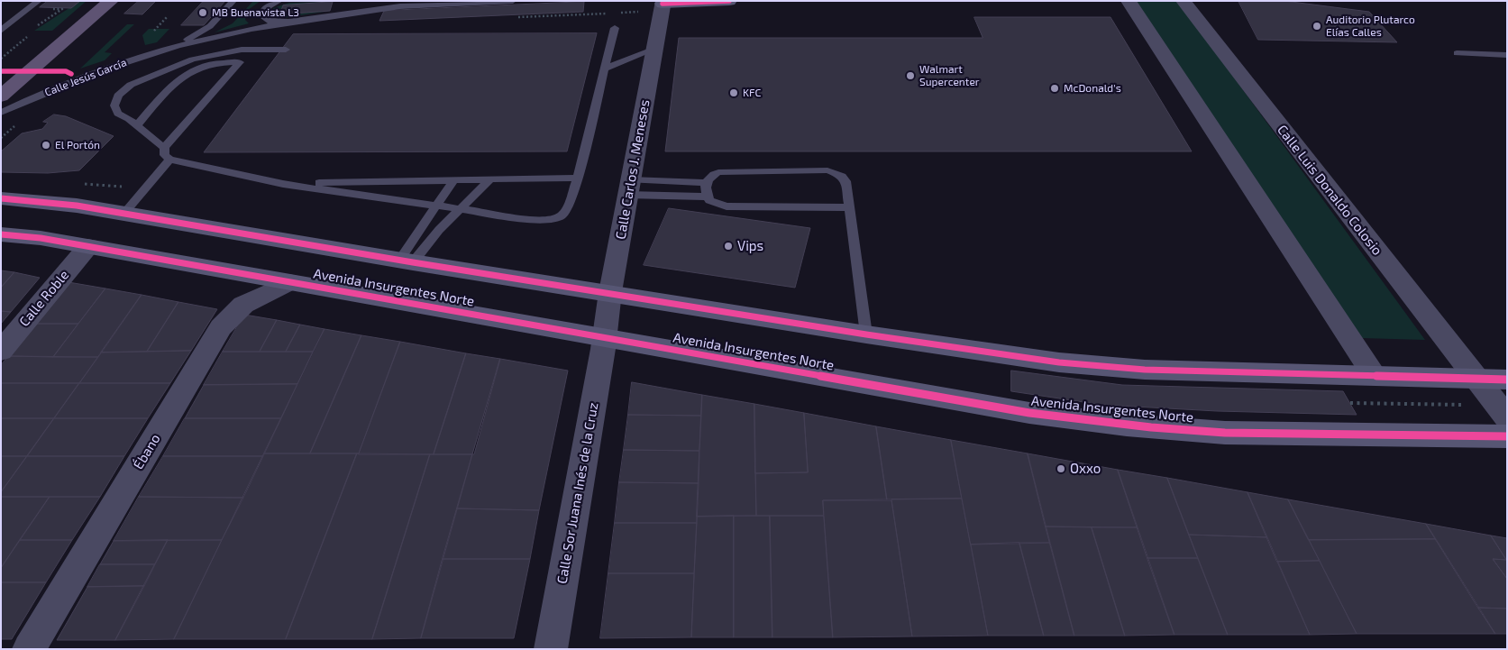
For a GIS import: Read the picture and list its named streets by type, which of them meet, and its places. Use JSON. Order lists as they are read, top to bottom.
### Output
{
  "streets": {
    "main road": ["Avenida Insurgentes Norte"],
    "street": [
      "Calle Carlos J. Meneses",
      "Calle Luis Donaldo Colosio",
      "Calle Roble",
      "Ébano",
      "Calle Sor Juana Inés de la Cruz"
    ],
    "lane": ["Calle Jesús García"]
  },
  "crossings": [
    ["Calle Carlos J. Meneses", "Avenida Insurgentes Norte"],
    ["Calle Carlos J. Meneses", "Calle Sor Juana Inés de la Cruz"],
    ["Calle Luis Donaldo Colosio", "Avenida Insurgentes Norte"],
    ["Avenida Insurgentes Norte", "Calle Roble"],
    ["Avenida Insurgentes Norte", "Ébano"],
    ["Avenida Insurgentes Norte", "Calle Sor Juana Inés de la Cruz"]
  ],
  "places": [
    "MB Buenavista L3",
    "Auditorio Plutarco Elías Calles",
    "Walmart Supercenter",
    "McDonald's",
    "KFC",
    "El Portón",
    "Vips",
    "Oxxo"
  ]
}
